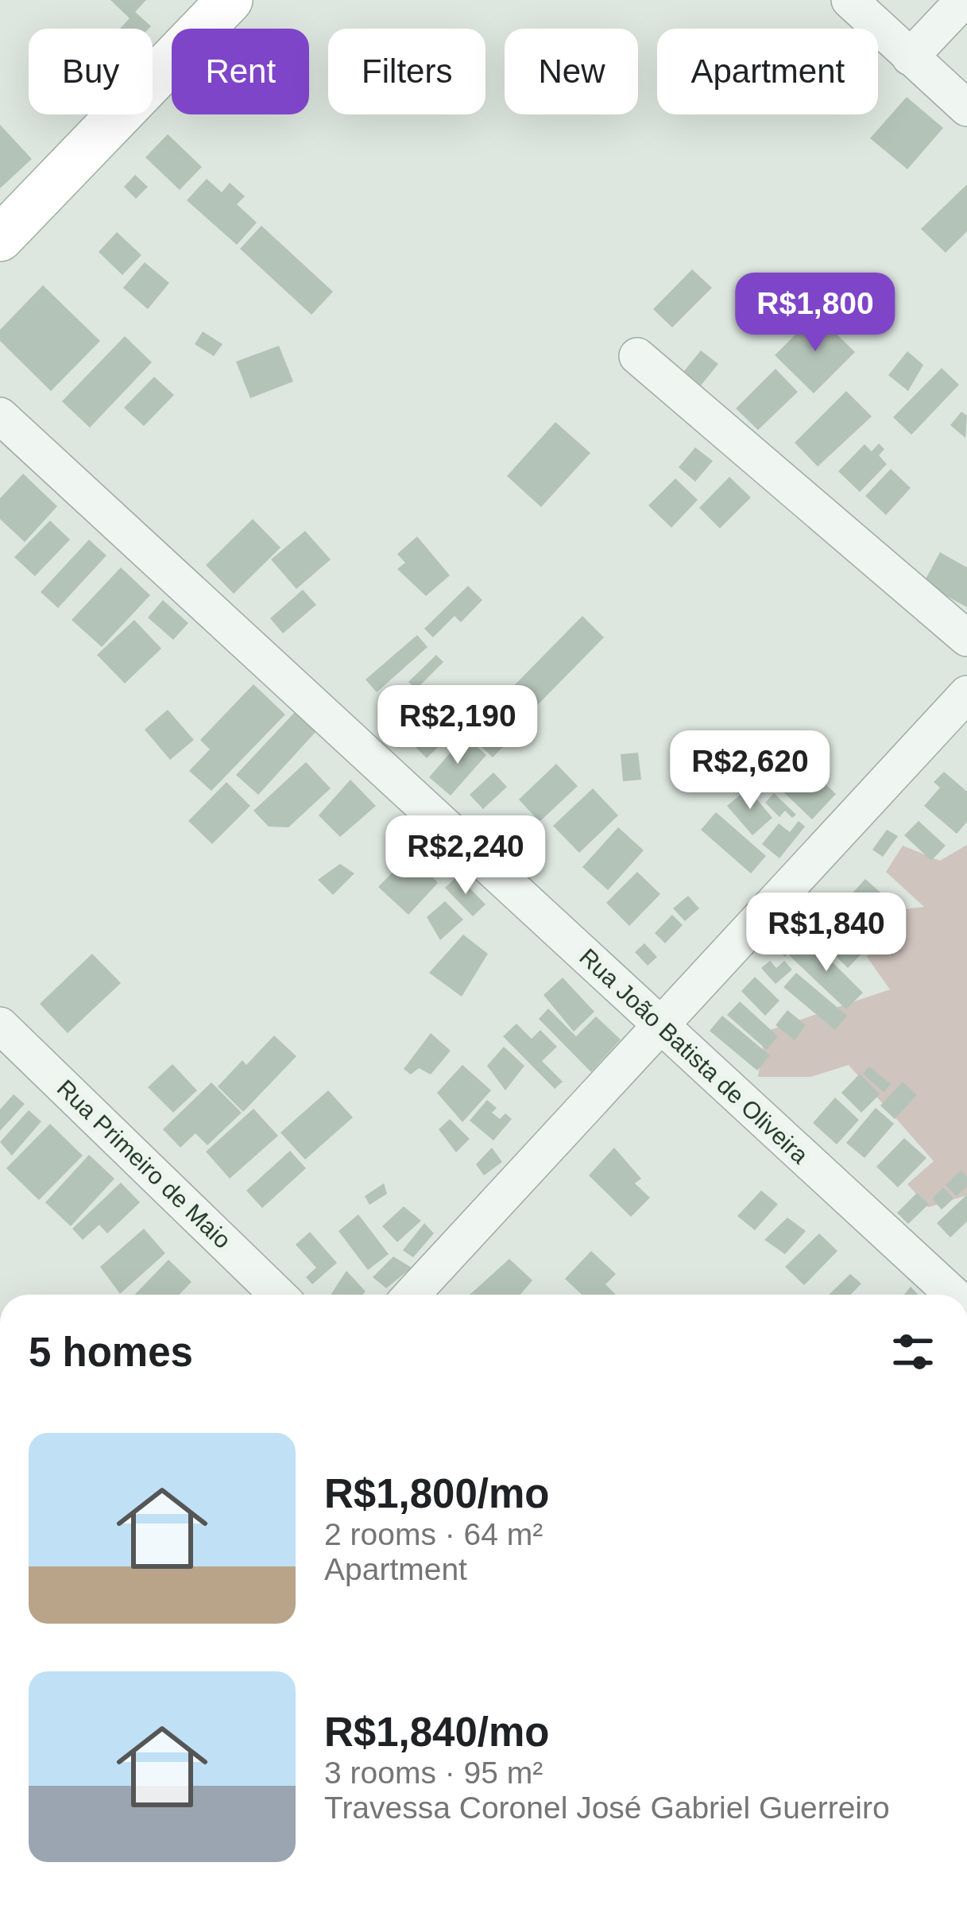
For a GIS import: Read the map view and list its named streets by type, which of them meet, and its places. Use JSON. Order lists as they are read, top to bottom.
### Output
{
  "streets": {
    "street": ["Rua João Batista de Oliveira", "Rua Primeiro de Maio"]
  },
  "page": {
    "chip": [
      "Buy",
      "Rent",
      "Filters",
      "New",
      "Apartment"
    ],
    "price": [
      "R$1,800",
      "R$2,190",
      "R$2,620",
      "R$2,240",
      "R$1,840"
    ],
    "heading": "5 homes",
    "list": [
      {
        "name": "R$1,800/mo",
        "note": "2 rooms · 64 m² · Apartment"
      },
      {
        "name": "R$1,840/mo",
        "note": "3 rooms · 95 m² · Travessa Coronel José Gabriel Guerreiro"
      }
    ]
  }
}
